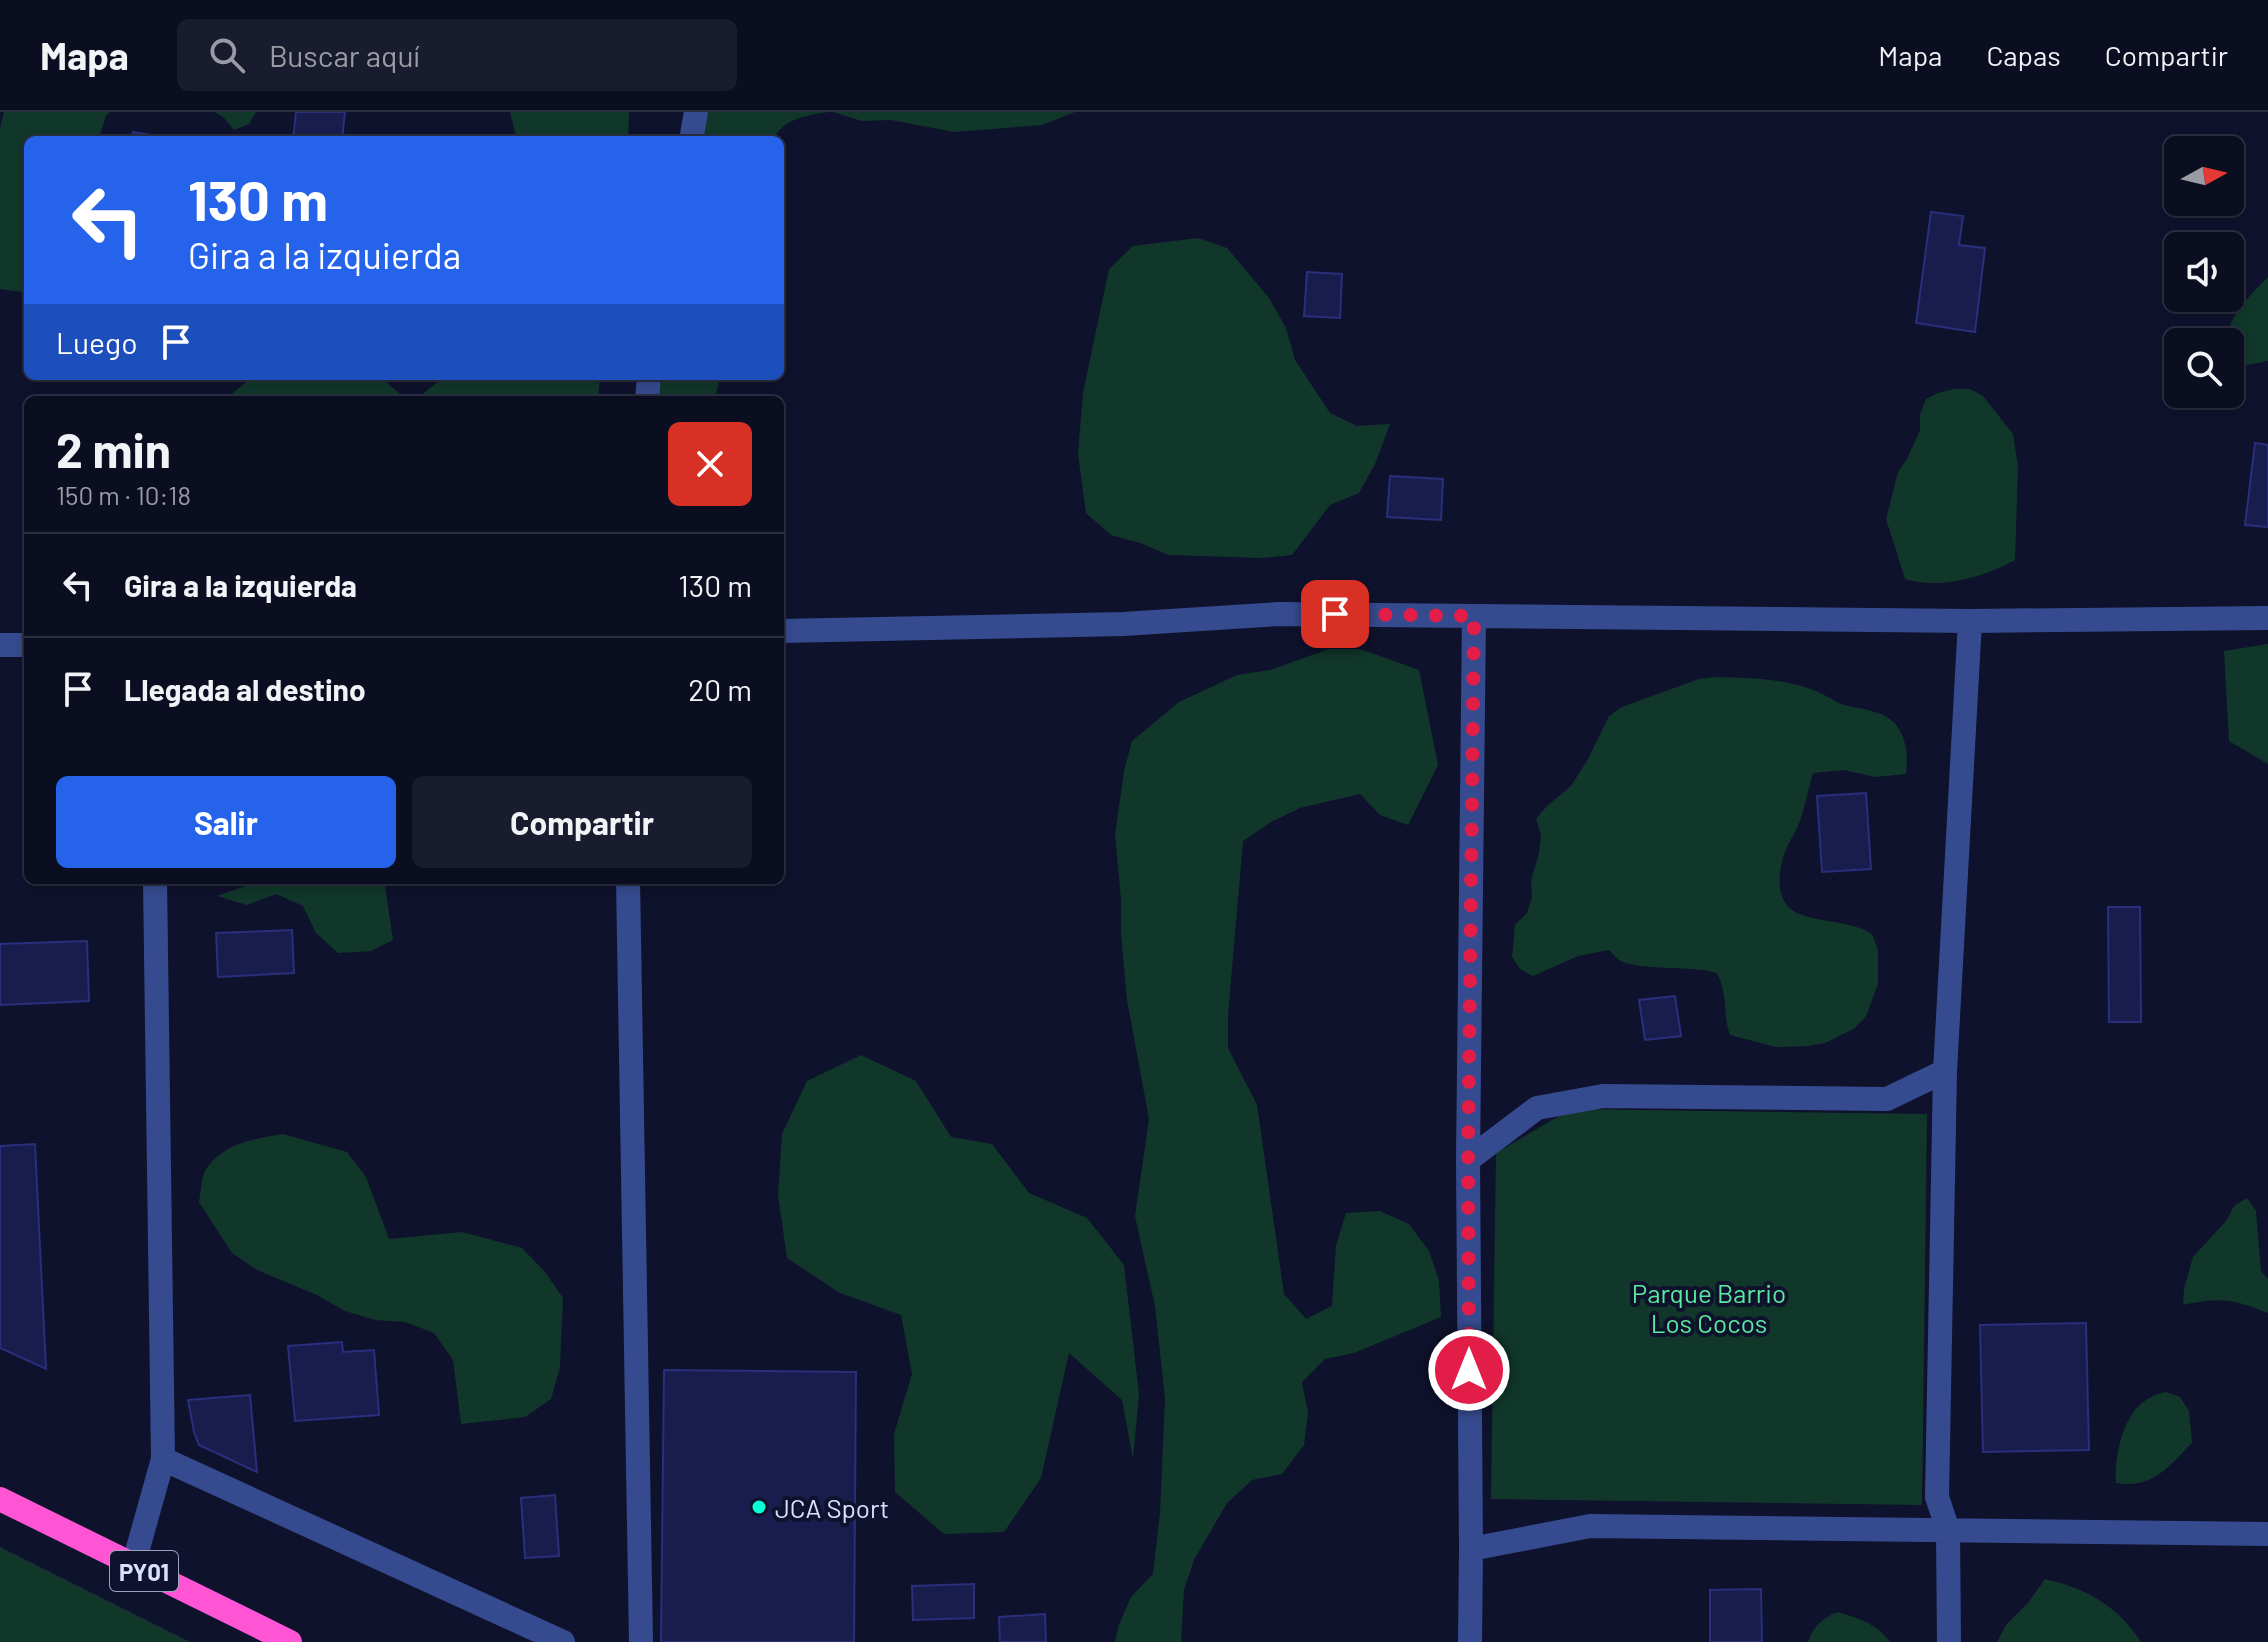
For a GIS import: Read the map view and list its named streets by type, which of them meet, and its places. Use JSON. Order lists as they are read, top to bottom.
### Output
{
  "streets": {
    "highway": ["PY01"]
  },
  "parks": ["Parque Barrio Los Cocos"],
  "places": ["JCA Sport"],
  "north": "right",
  "page": {
    "header": "Mapa",
    "search": "Buscar aquí",
    "nav": ["Mapa", "Capas", "Compartir"],
    "turn": ["130 m", "Gira a la izquierda"],
    "then": "Luego",
    "heading": ["2 min", "150 m · 10:18"],
    "list": [
      {
        "name": "Gira a la izquierda",
        "value": "130 m"
      },
      {
        "name": "Llegada al destino",
        "value": "20 m"
      }
    ],
    "buttons": ["Salir", "Compartir"]
  }
}
